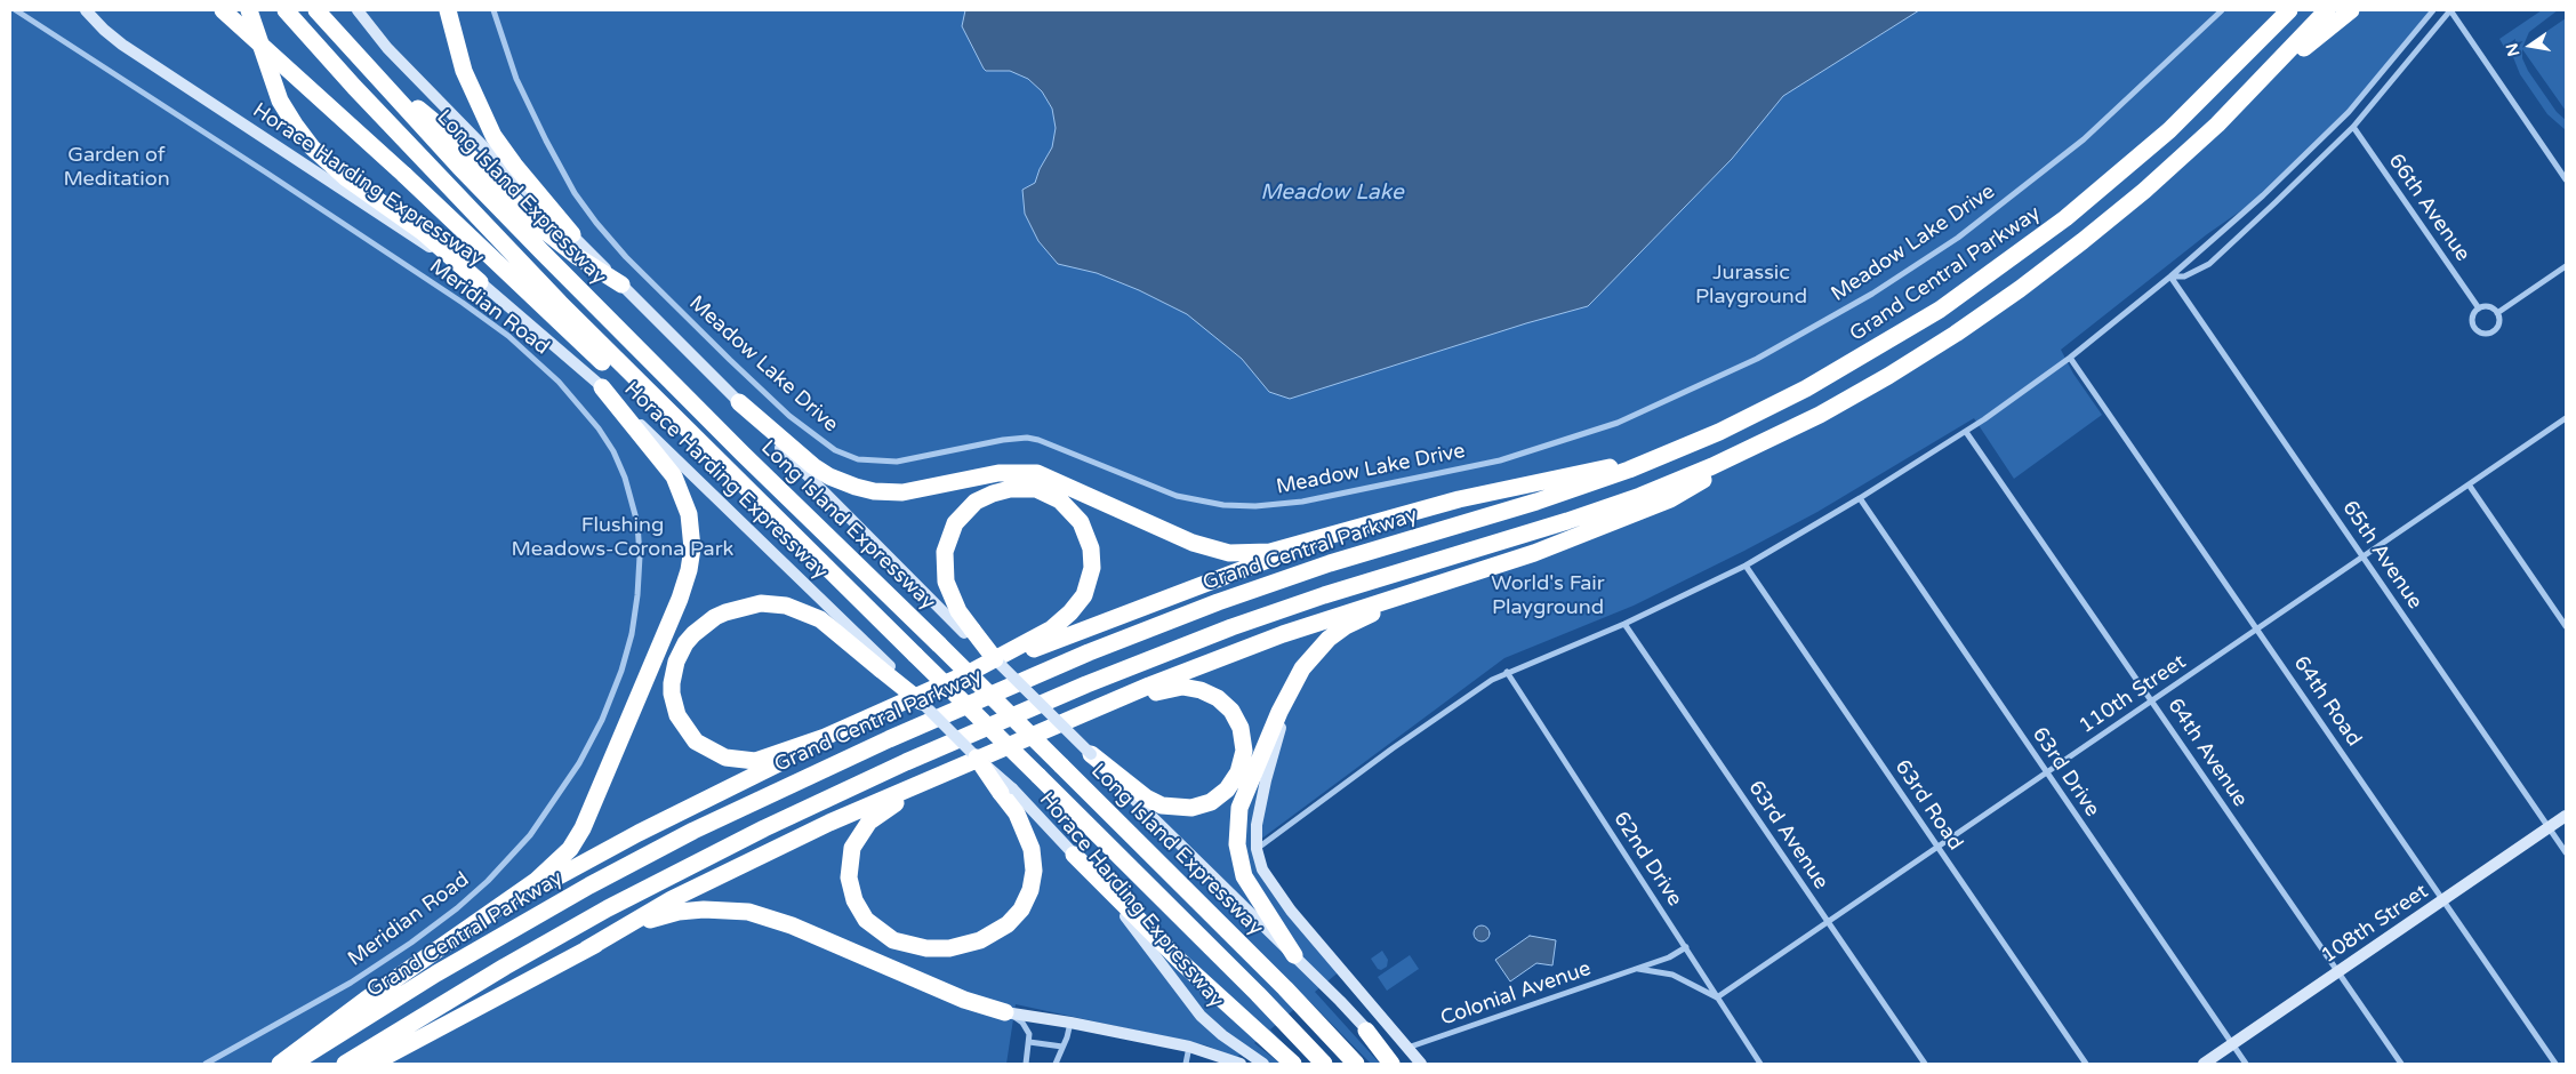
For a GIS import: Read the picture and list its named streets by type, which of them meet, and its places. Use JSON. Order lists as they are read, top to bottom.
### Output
{
  "streets": {
    "highway": ["Long Island Expressway", "Grand Central Parkway"],
    "main road": ["Horace Harding Expressway", "108th Street"],
    "street": [
      "66th Avenue",
      "Meadow Lake Drive",
      "Meridian Road",
      "65th Avenue",
      "110th Street",
      "64th Road",
      "64th Avenue",
      "63rd Drive",
      "63rd Road",
      "63rd Avenue",
      "62nd Drive",
      "Colonial Avenue"
    ]
  },
  "crossings": [
    ["65th Avenue", "110th Street"],
    ["65th Avenue", "108th Street"],
    ["110th Street", "64th Road"],
    ["110th Street", "64th Avenue"],
    ["110th Street", "63rd Drive"],
    ["110th Street", "63rd Road"],
    ["110th Street", "63rd Avenue"],
    ["110th Street", "62nd Drive"],
    ["110th Street", "Colonial Avenue"],
    ["64th Road", "108th Street"],
    ["64th Avenue", "108th Street"],
    ["63rd Drive", "108th Street"],
    ["62nd Drive", "Colonial Avenue"]
  ],
  "water": ["Meadow Lake"],
  "parks": [
    "Garden of Meditation",
    "Jurassic Playground",
    "Flushing Meadows-Corona Park",
    "World's Fair Playground"
  ],
  "north": "left"
}
